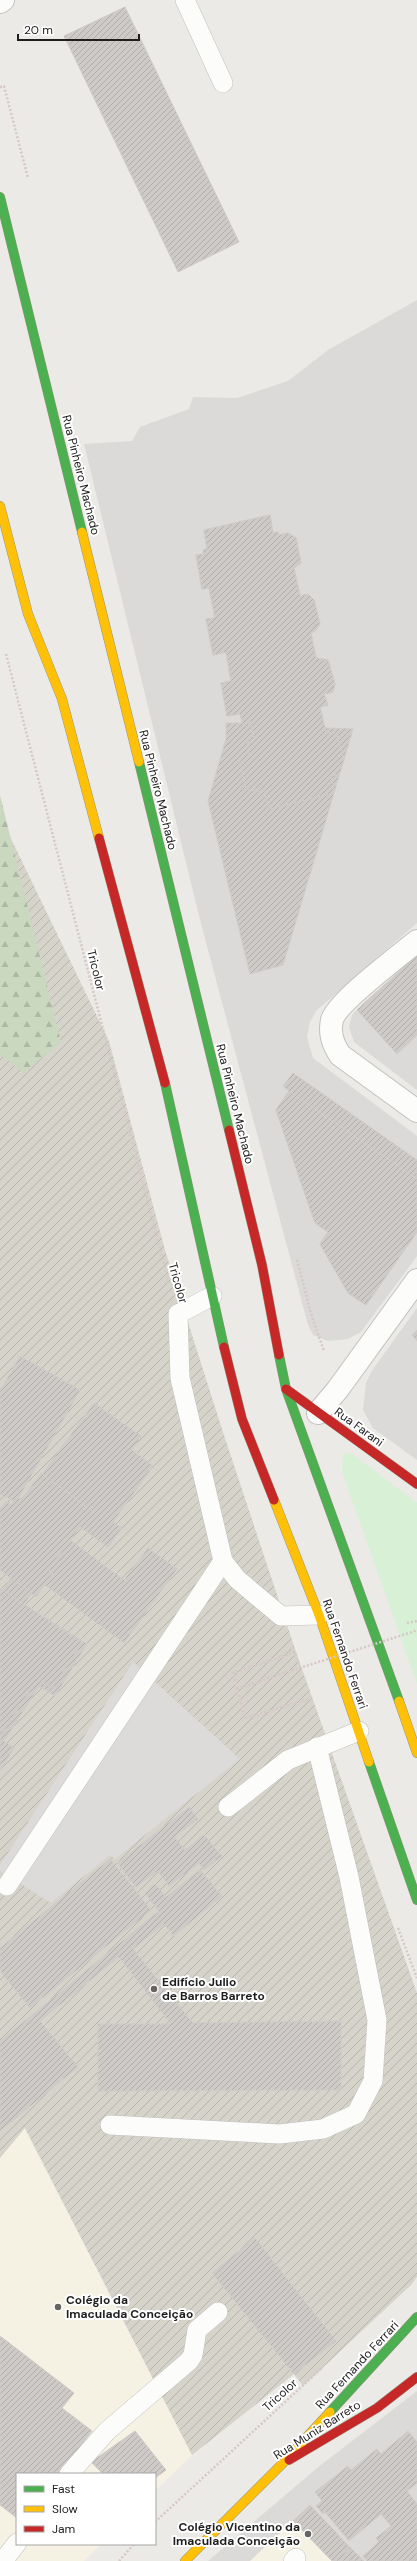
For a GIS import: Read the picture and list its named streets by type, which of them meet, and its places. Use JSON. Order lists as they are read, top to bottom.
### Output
{
  "streets": {
    "main road": [
      "Rua Pinheiro Machado",
      "Rua Farani",
      "Rua Fernando Ferrari",
      "Rua Muniz Barreto"
    ],
    "path": ["Tricolor"]
  },
  "crossings": [
    ["Rua Pinheiro Machado", "Rua Farani"],
    ["Rua Fernando Ferrari", "Rua Muniz Barreto"]
  ],
  "places": ["Edifício Julio de Barros Barreto", "Colégio da Imaculada Conceição", "Colégio Vicentino da Imaculada Conceição"],
  "legend": ["Fast", "Slow", "Jam"],
  "scale_bar": "20 m"
}
